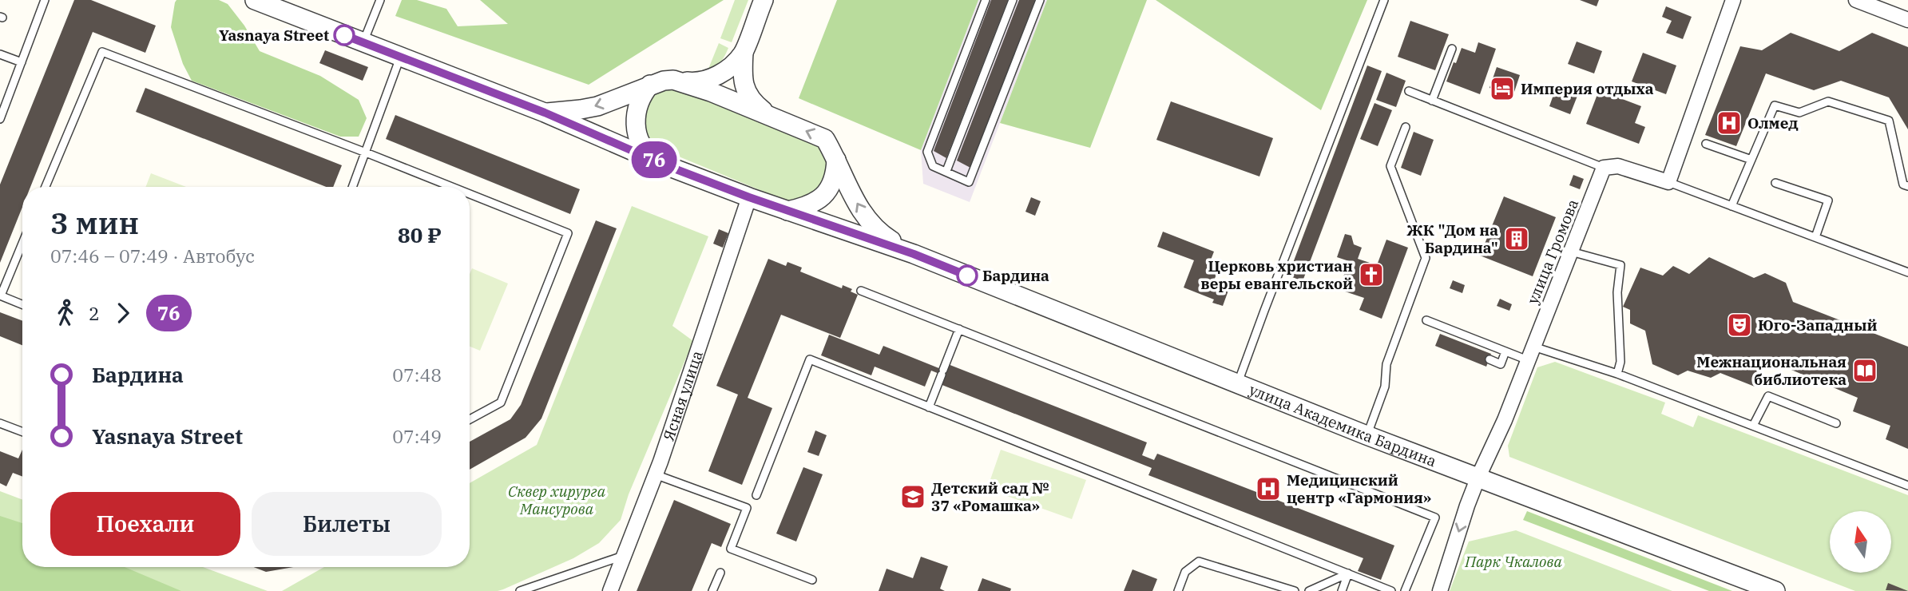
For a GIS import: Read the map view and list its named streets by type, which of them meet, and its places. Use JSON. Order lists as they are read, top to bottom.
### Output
{
  "streets": {
    "street": ["улица Громова", "Ясная улица", "улица Академика Бардина"]
  },
  "crossings": [
    ["улица Громова", "улица Академика Бардина"],
    ["Ясная улица", "улица Академика Бардина"]
  ],
  "parks": ["Сквер хирурга Мансурова", "Парк Чкалова"],
  "places": {
    "other": ["Yasnaya Street", "Бардина"],
    "hotel": ["Империя отдыха"],
    "hospital": ["Олмед", "Медицинский центр «Гармония»"],
    "building": ["ЖК \"Дом на Бардина\""],
    "church": ["Церковь христиан веры евангельской"],
    "theatre": ["Юго-Западный"],
    "library": ["Межнациональная библиотека"],
    "school or university": ["Детский сад № 37 «Ромашка»"]
  },
  "lines": ["bus line 76"],
  "north": "top",
  "page": {
    "on_map": "76",
    "heading": ["3 мин", "07:46 – 07:49 · Автобус", "80 ₽"],
    "legs": ["2", "76"],
    "list": [
      {
        "name": "Бардина",
        "value": "07:48"
      },
      {
        "name": "Yasnaya Street",
        "value": "07:49"
      }
    ],
    "buttons": ["Поехали", "Билеты"]
  }
}
